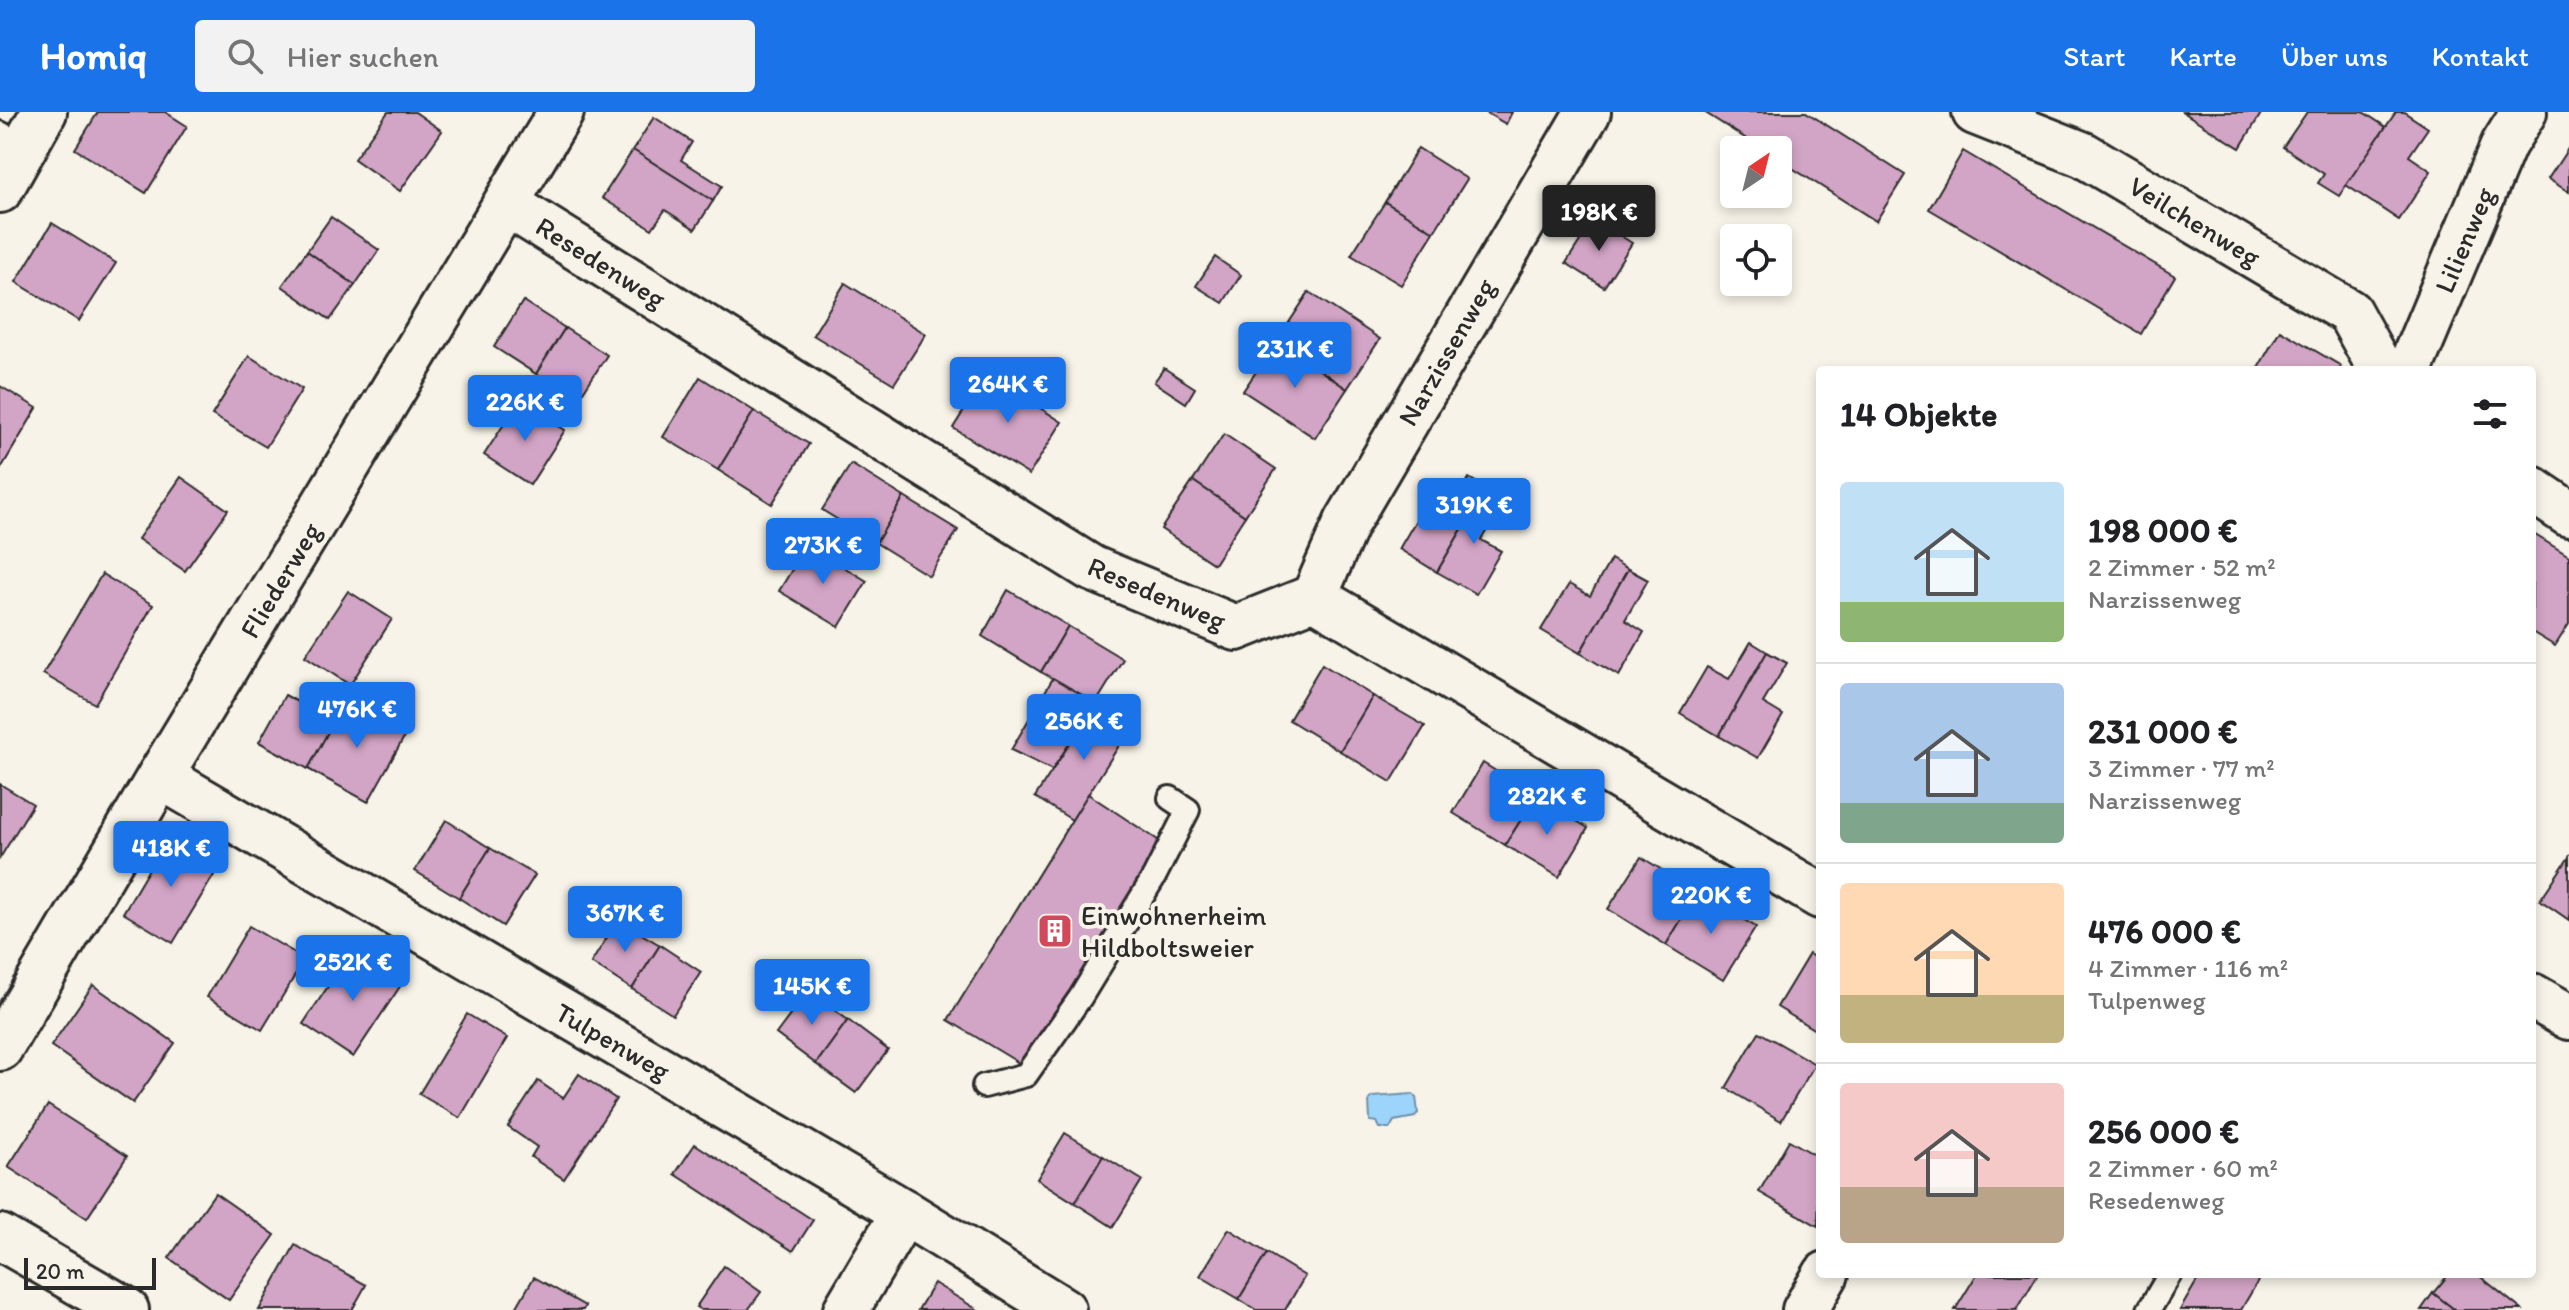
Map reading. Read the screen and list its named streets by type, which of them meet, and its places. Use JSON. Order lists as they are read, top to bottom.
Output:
{
  "streets": {
    "street": [
      "Veilchenweg",
      "Lilienweg",
      "Resedenweg",
      "Narzissenweg",
      "Fliederweg",
      "Tulpenweg"
    ]
  },
  "crossings": [
    ["Resedenweg", "Narzissenweg"],
    ["Resedenweg", "Fliederweg"],
    ["Fliederweg", "Tulpenweg"]
  ],
  "places": {
    "building": ["Einwohnerheim Hildboltsweier"]
  },
  "scale_bar": "20 m",
  "north": "top right",
  "page": {
    "header": "Homiq",
    "search": "Hier suchen",
    "nav": [
      "Start",
      "Karte",
      "Über uns",
      "Kontakt"
    ],
    "price": [
      "198K €",
      "231K €",
      "264K €",
      "226K €",
      "319K €",
      "273K €",
      "476K €",
      "256K €",
      "282K €",
      "418K €",
      "220K €",
      "367K €",
      "252K €",
      "145K €"
    ],
    "heading": "14 Objekte",
    "list": [
      {
        "name": "198 000 €",
        "note": "2 Zimmer · 52 m² · Narzissenweg"
      },
      {
        "name": "231 000 €",
        "note": "3 Zimmer · 77 m² · Narzissenweg"
      },
      {
        "name": "476 000 €",
        "note": "4 Zimmer · 116 m² · Tulpenweg"
      },
      {
        "name": "256 000 €",
        "note": "2 Zimmer · 60 m² · Resedenweg"
      }
    ],
    "scale": "20 m"
  }
}
